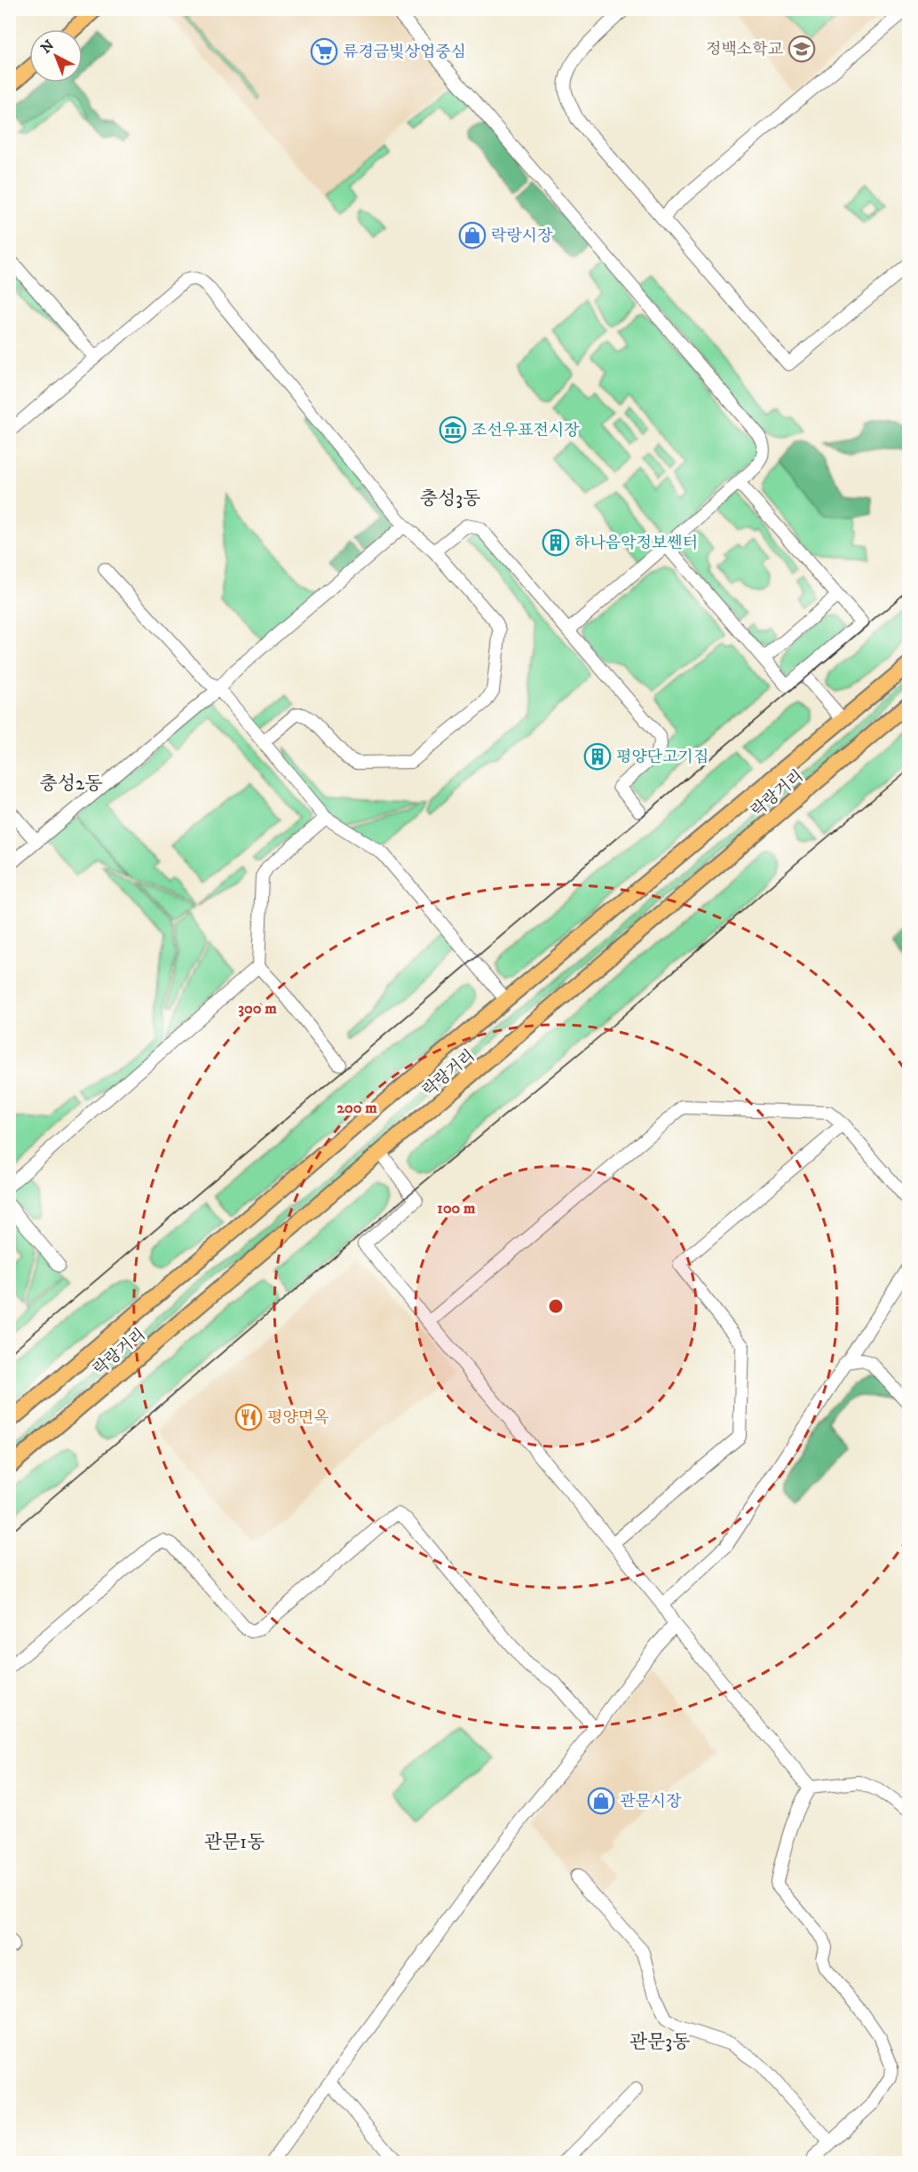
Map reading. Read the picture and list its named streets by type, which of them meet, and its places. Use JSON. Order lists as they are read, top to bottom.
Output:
{
  "streets": {
    "main road": ["락랑거리"]
  },
  "districts": [
    "충성3동",
    "충성2동",
    "관문1동",
    "관문3동"
  ],
  "places": {
    "school or university": ["정백소학교"],
    "supermarket": ["류경금빛상업중심"],
    "shop": ["락랑시장", "관문시장"],
    "museum": ["조선우표전시장"],
    "building": ["하나음악정보쎈터", "평양단고기집"],
    "restaurant": ["평양면옥"]
  },
  "north": "top left",
  "rings": ["300 m", "200 m", "100 m"]
}
